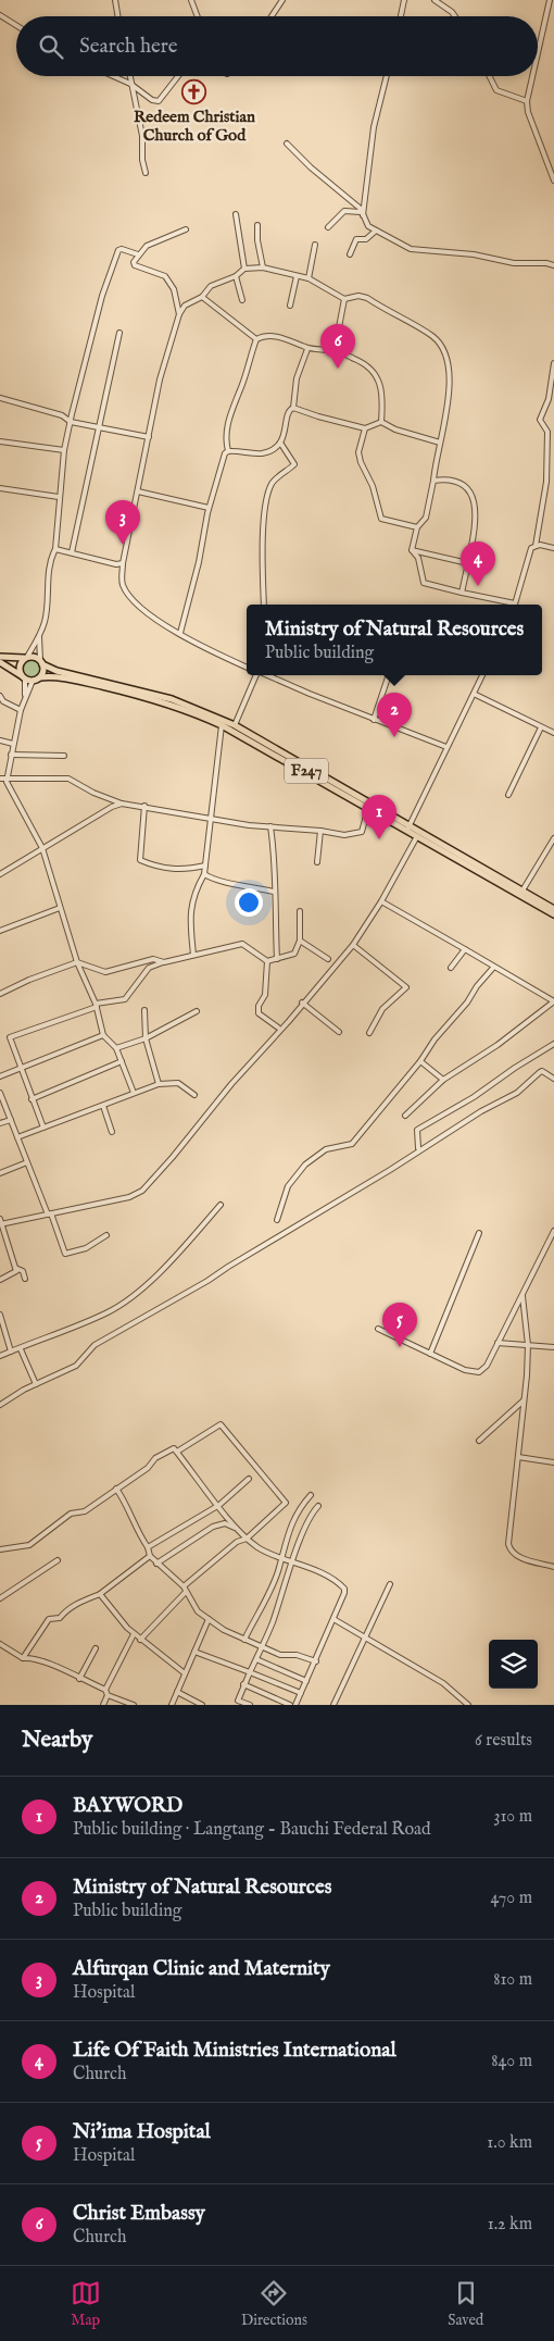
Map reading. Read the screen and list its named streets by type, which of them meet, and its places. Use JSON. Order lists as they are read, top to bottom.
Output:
{
  "streets": {
    "main road": ["F247"]
  },
  "places": {
    "church": ["Redeem Christian Church of God"]
  },
  "page": {
    "search": "Search here",
    "pins": [
      "6",
      "3",
      "4",
      "2",
      "1",
      "5"
    ],
    "popup": ["Ministry of Natural Resources", "Public building"],
    "heading": ["Nearby", "6 results"],
    "list": [
      {
        "mark": "1",
        "name": "BAYWORD",
        "note": "Public building · Langtang - Bauchi Federal Road",
        "value": "310 m"
      },
      {
        "mark": "2",
        "name": "Ministry of Natural Resources",
        "note": "Public building",
        "value": "470 m"
      },
      {
        "mark": "3",
        "name": "Alfurqan Clinic and Maternity",
        "note": "Hospital",
        "value": "810 m"
      },
      {
        "mark": "4",
        "name": "Life Of Faith Ministries International",
        "note": "Church",
        "value": "840 m"
      },
      {
        "mark": "5",
        "name": "Ni'ima Hospital",
        "note": "Hospital",
        "value": "1.0 km"
      },
      {
        "mark": "6",
        "name": "Christ Embassy",
        "note": "Church",
        "value": "1.2 km"
      }
    ],
    "nav": ["Map", "Directions", "Saved"]
  }
}
